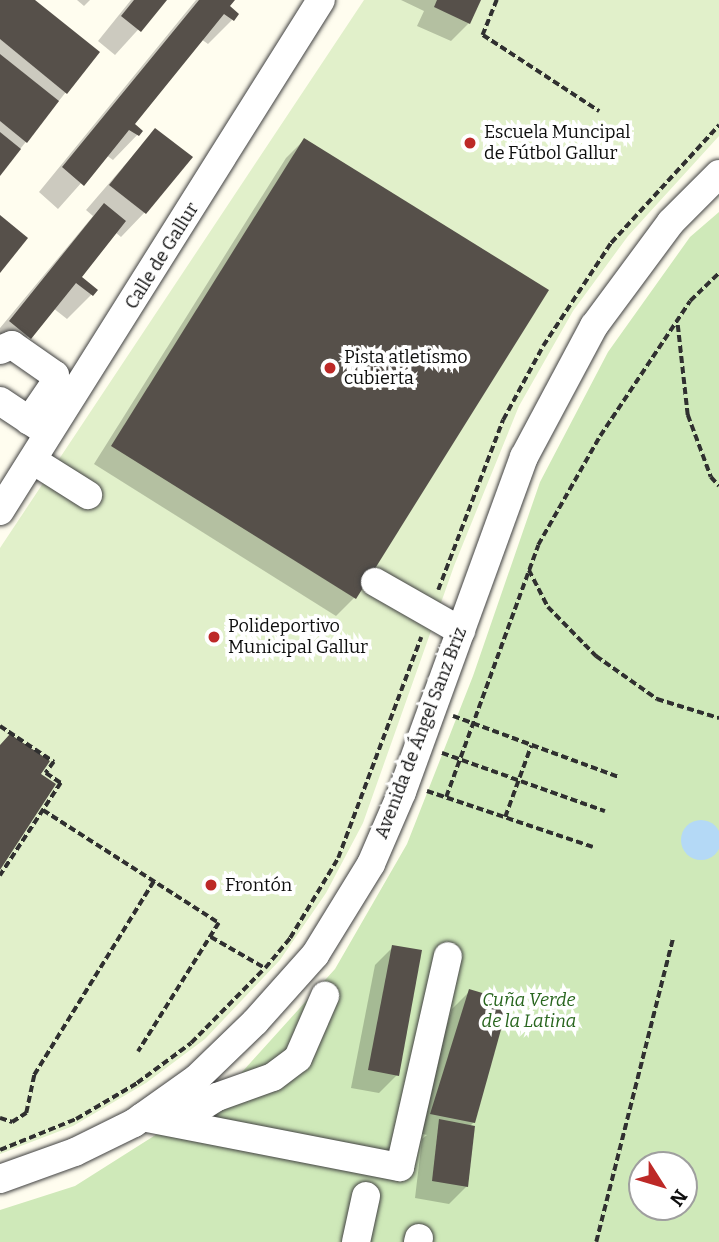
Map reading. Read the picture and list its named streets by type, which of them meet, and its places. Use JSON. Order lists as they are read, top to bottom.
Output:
{
  "streets": {
    "street": ["Calle de Gallur", "Avenida de Ángel Sanz Briz"]
  },
  "parks": ["Cuña Verde de la Latina"],
  "places": [
    "Escuela Muncipal de Fútbol Gallur",
    "Pista atletismo cubierta",
    "Polideportivo Municipal Gallur",
    "Frontón"
  ],
  "north": "bottom right"
}
